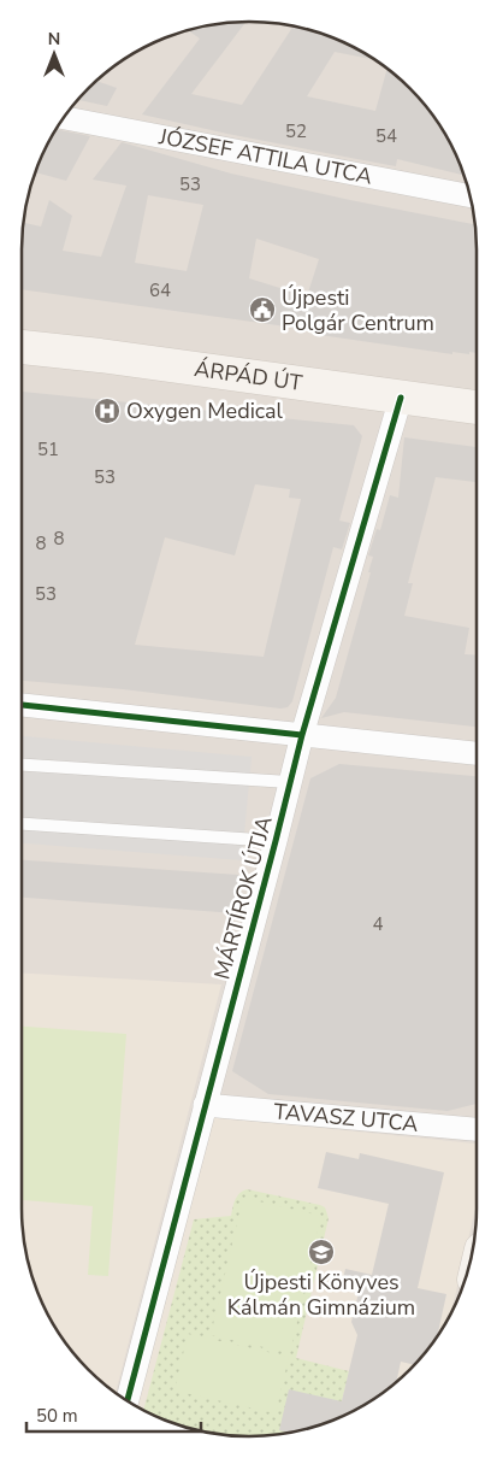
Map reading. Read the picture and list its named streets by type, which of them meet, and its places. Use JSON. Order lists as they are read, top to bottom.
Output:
{
  "streets": {
    "main road": ["ÁRPÁD ÚT"],
    "street": ["JÓZSEF ATTILA UTCA", "MÁRTÍROK ÚTJA", "TAVASZ UTCA"]
  },
  "crossings": [
    ["ÁRPÁD ÚT", "MÁRTÍROK ÚTJA"],
    ["MÁRTÍROK ÚTJA", "TAVASZ UTCA"]
  ],
  "places": {
    "public building": ["Újpesti Polgár Centrum"],
    "hospital": ["Oxygen Medical"],
    "school or university": ["Újpesti Könyves Kálmán Gimnázium"]
  },
  "house_numbers": [
    "52",
    "54",
    "53",
    "64",
    "51",
    "53",
    "8",
    "8",
    "53",
    "4"
  ],
  "scale_bar": "50 m",
  "north": "top"
}
